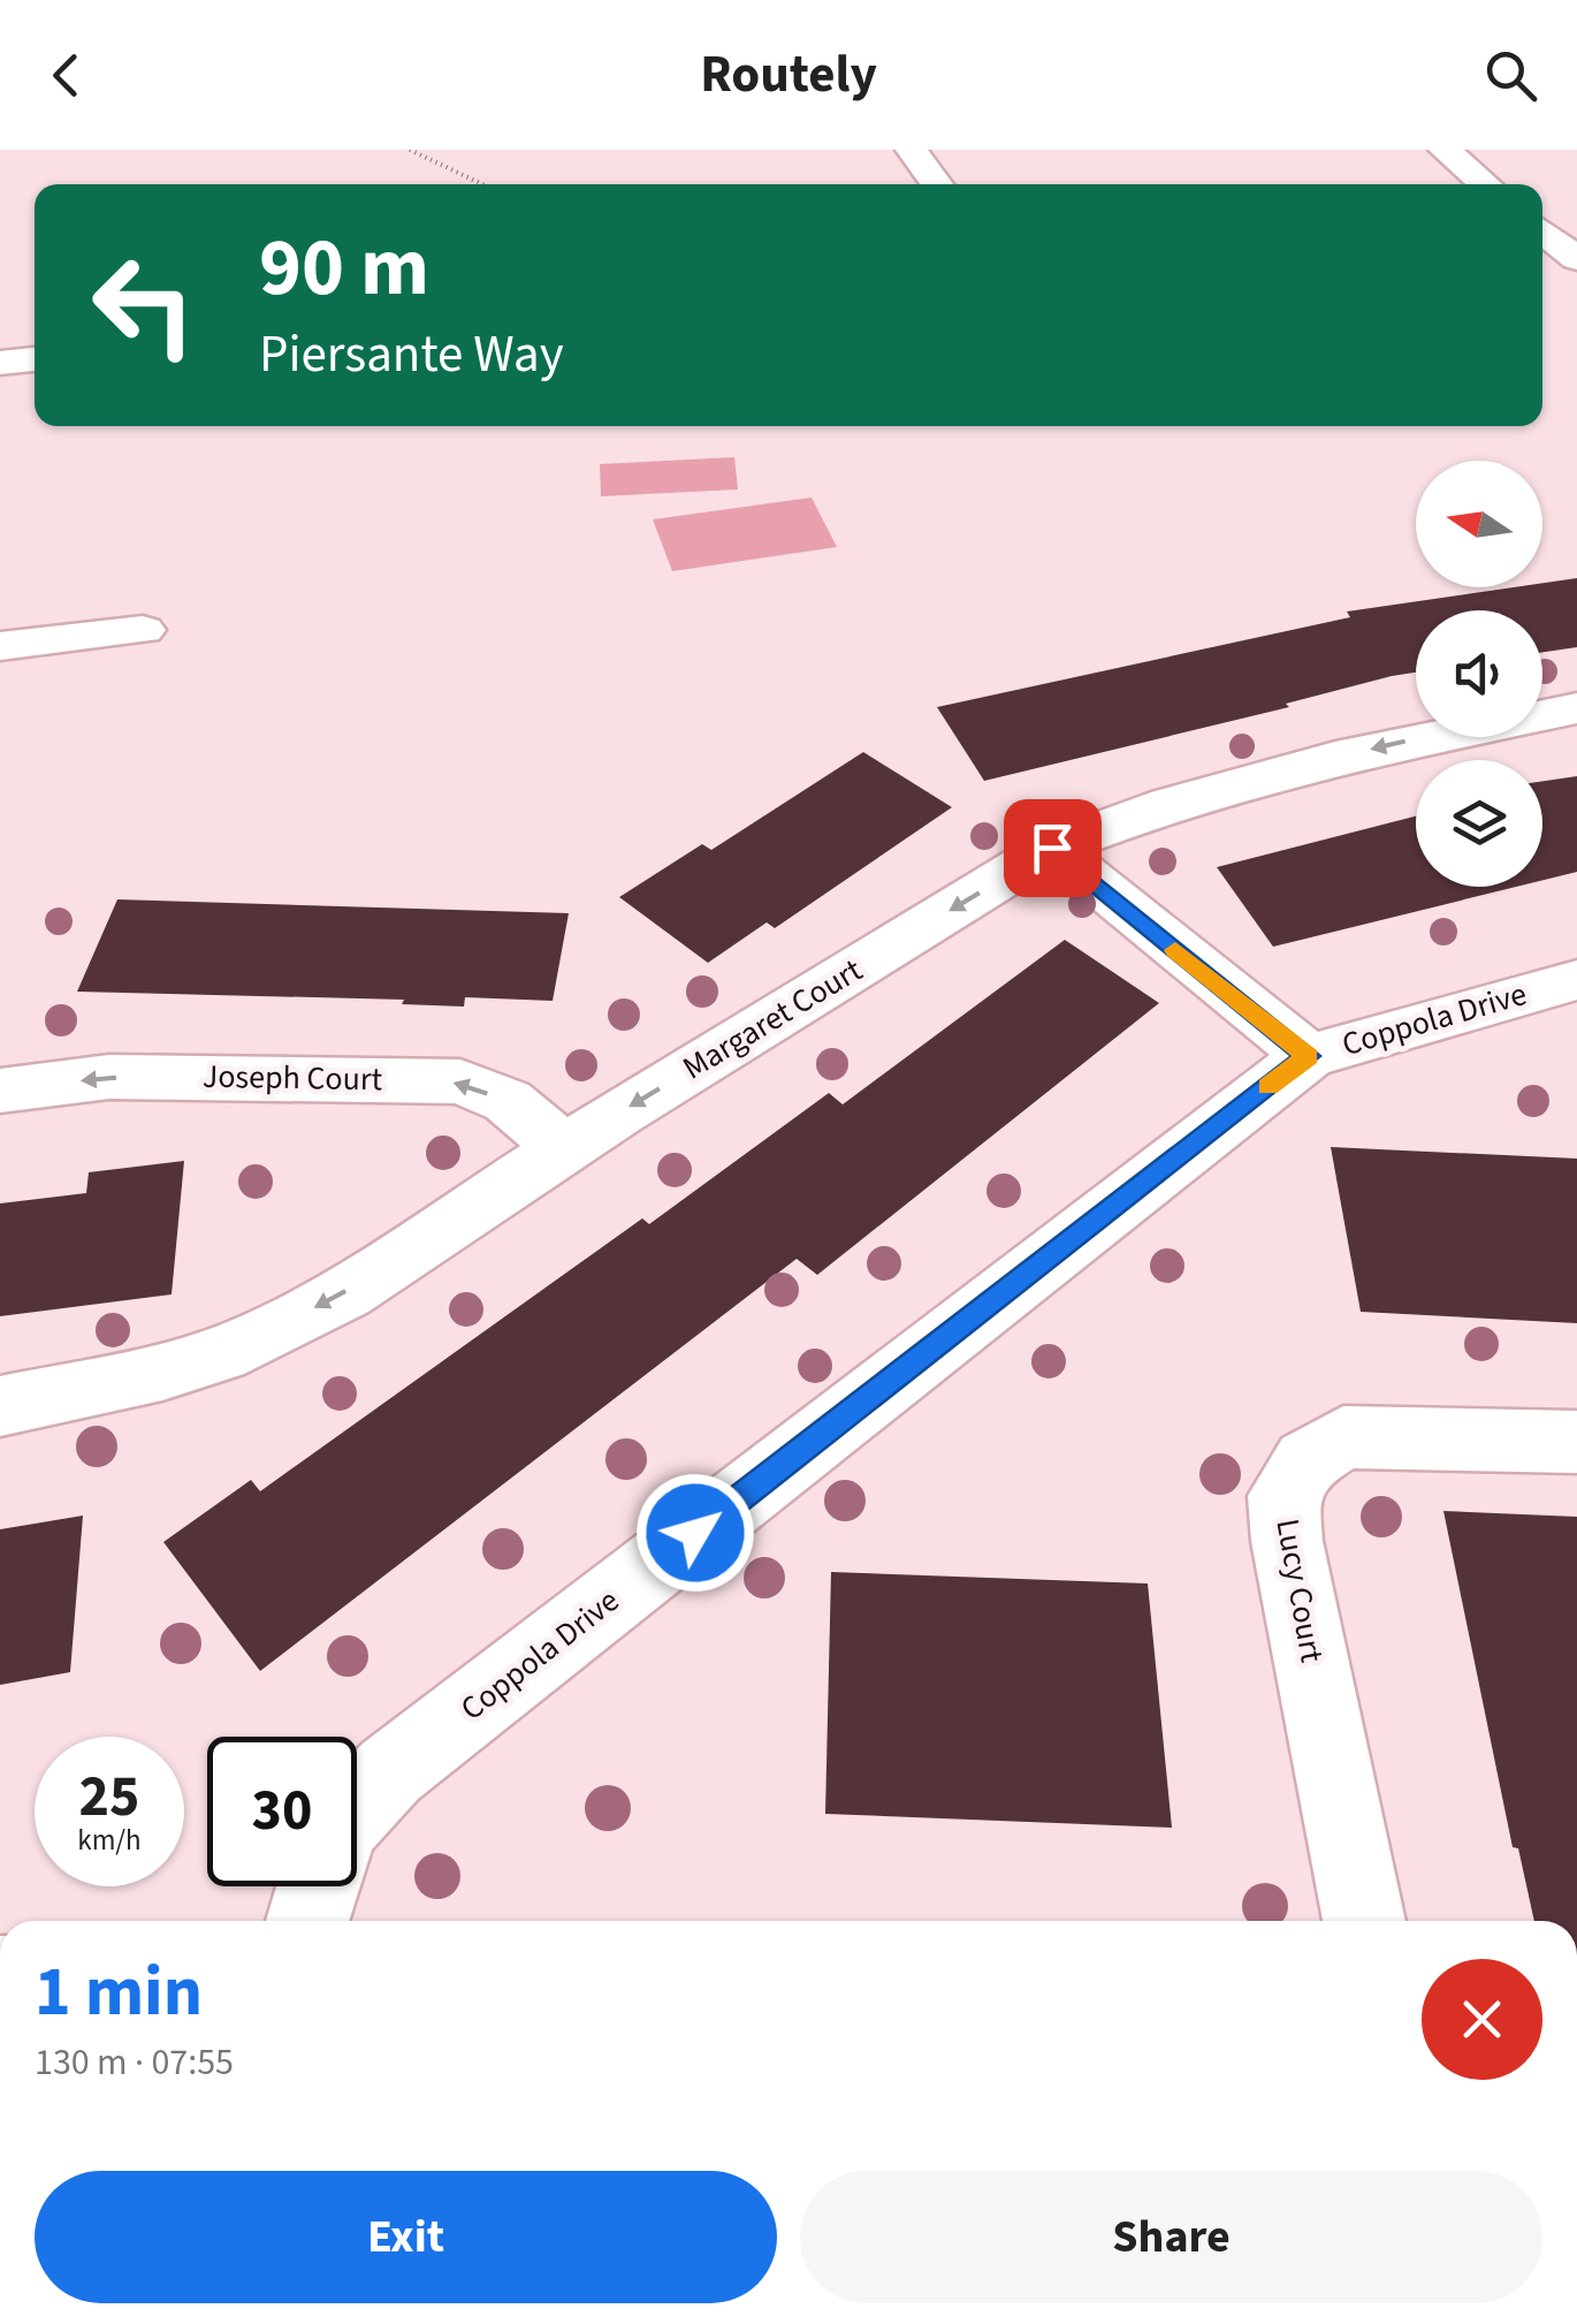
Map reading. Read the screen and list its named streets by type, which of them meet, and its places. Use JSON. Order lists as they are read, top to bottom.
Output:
{
  "streets": {
    "street": [
      "Margaret Court",
      "Coppola Drive",
      "Joseph Court",
      "Lucy Court"
    ]
  },
  "crossings": [
    ["Margaret Court", "Joseph Court"]
  ],
  "one_way": ["Margaret Court", "Joseph Court"],
  "north": "left",
  "page": {
    "header": "Routely",
    "turn": ["90 m", "Piersante Way"],
    "speed": "25 km/h",
    "limit": "30",
    "heading": ["1 min", "130 m · 07:55"],
    "buttons": ["Exit", "Share"]
  }
}
